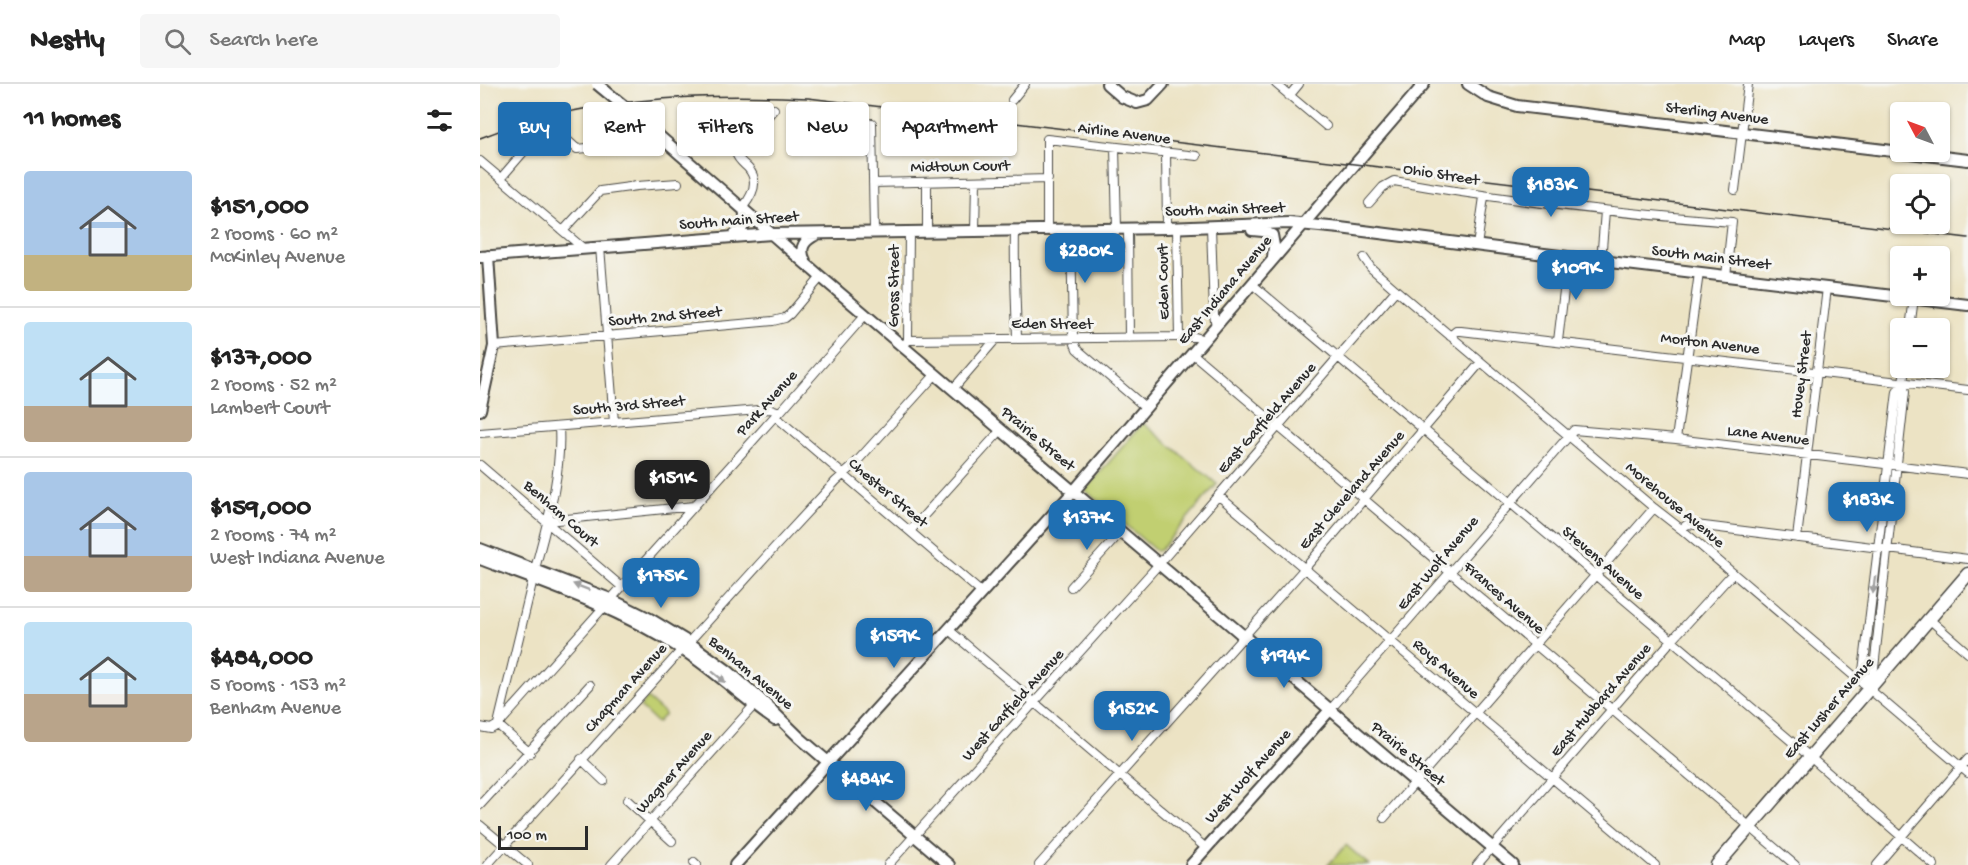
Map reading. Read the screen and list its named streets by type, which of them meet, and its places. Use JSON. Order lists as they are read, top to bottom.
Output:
{
  "streets": {
    "main road": [
      "Sterling Avenue",
      "South Main Street",
      "East Indiana Avenue",
      "Prairie Street",
      "Benham Avenue",
      "East Lusher Avenue",
      "West Wolf Avenue"
    ],
    "street": [
      "Airline Avenue",
      "Midtown Court",
      "Ohio Street",
      "Eden Court",
      "Gross Street",
      "South 2nd Street",
      "Eden Street",
      "Morton Avenue",
      "Hovey Street",
      "Park Avenue",
      "South 3rd Street",
      "East Garfield Avenue",
      "Lane Avenue",
      "East Cleveland Avenue",
      "Chester Street",
      "Morehouse Avenue",
      "Benham Court",
      "East Wolf Avenue",
      "Stevens Avenue",
      "Frances Avenue",
      "Roys Avenue",
      "Chapman Avenue",
      "East Hubbard Avenue",
      "West Garfield Avenue",
      "Wagner Avenue"
    ]
  },
  "crossings": [
    ["Airline Avenue", "Midtown Court"],
    ["Airline Avenue", "Eden Court"],
    ["Ohio Street", "South Main Street"],
    ["South Main Street", "Eden Court"],
    ["South Main Street", "Gross Street"],
    ["South Main Street", "East Indiana Avenue"],
    ["South Main Street", "Hovey Street"],
    ["South Main Street", "Prairie Street"],
    ["Eden Court", "Eden Street"],
    ["Gross Street", "Eden Street"],
    ["Gross Street", "Prairie Street"],
    ["East Indiana Avenue", "Eden Street"],
    ["East Indiana Avenue", "Prairie Street"],
    ["East Indiana Avenue", "Chester Street"],
    ["East Indiana Avenue", "Stevens Avenue"],
    ["East Indiana Avenue", "Frances Avenue"],
    ["East Indiana Avenue", "Benham Avenue"],
    ["South 2nd Street", "Prairie Street"],
    ["Eden Street", "Prairie Street"],
    ["Morton Avenue", "Hovey Street"],
    ["Morton Avenue", "Morehouse Avenue"],
    ["Hovey Street", "Lane Avenue"],
    ["Park Avenue", "South 3rd Street"],
    ["Park Avenue", "Prairie Street"],
    ["Park Avenue", "Chester Street"],
    ["Park Avenue", "Benham Court"],
    ["Park Avenue", "Benham Avenue"],
    ["South 3rd Street", "Chester Street"],
    ["East Garfield Avenue", "Prairie Street"],
    ["East Garfield Avenue", "Morehouse Avenue"],
    ["East Garfield Avenue", "Stevens Avenue"],
    ["East Garfield Avenue", "Frances Avenue"],
    ["East Garfield Avenue", "Roys Avenue"],
    ["East Garfield Avenue", "West Garfield Avenue"],
    ["Lane Avenue", "Morehouse Avenue"],
    ["Lane Avenue", "East Wolf Avenue"],
    ["Prairie Street", "East Cleveland Avenue"],
    ["Prairie Street", "East Wolf Avenue"],
    ["Prairie Street", "Chapman Avenue"],
    ["Prairie Street", "East Hubbard Avenue"],
    ["Prairie Street", "West Garfield Avenue"],
    ["Prairie Street", "West Wolf Avenue"],
    ["East Cleveland Avenue", "Morehouse Avenue"],
    ["East Cleveland Avenue", "Stevens Avenue"],
    ["East Cleveland Avenue", "Frances Avenue"],
    ["East Cleveland Avenue", "Roys Avenue"],
    ["Chester Street", "Chapman Avenue"],
    ["Morehouse Avenue", "East Wolf Avenue"],
    ["Morehouse Avenue", "East Hubbard Avenue"],
    ["Morehouse Avenue", "East Lusher Avenue"],
    ["East Wolf Avenue", "Stevens Avenue"],
    ["East Wolf Avenue", "Frances Avenue"],
    ["East Wolf Avenue", "Roys Avenue"],
    ["East Wolf Avenue", "West Wolf Avenue"],
    ["Stevens Avenue", "East Hubbard Avenue"],
    ["Stevens Avenue", "East Lusher Avenue"],
    ["Frances Avenue", "East Hubbard Avenue"],
    ["Frances Avenue", "East Lusher Avenue"],
    ["Roys Avenue", "East Hubbard Avenue"],
    ["Benham Avenue", "Chapman Avenue"],
    ["Benham Avenue", "West Garfield Avenue"],
    ["Benham Avenue", "Wagner Avenue"]
  ],
  "scale_bar": "100 m",
  "north": "top left",
  "page": {
    "header": "Nestly",
    "search": "Search here",
    "nav": ["Map", "Layers", "Share"],
    "heading": "11 homes",
    "map_buttons": ["+", "−"],
    "chip": [
      "Buy",
      "Rent",
      "Filters",
      "New",
      "Apartment"
    ],
    "list": [
      {
        "name": "$151,000",
        "note": "2 rooms · 60 m² · McKinley Avenue"
      },
      {
        "name": "$137,000",
        "note": "2 rooms · 52 m² · Lambert Court"
      },
      {
        "name": "$159,000",
        "note": "2 rooms · 74 m² · West Indiana Avenue"
      },
      {
        "name": "$484,000",
        "note": "5 rooms · 153 m² · Benham Avenue"
      }
    ],
    "price": [
      "$183K",
      "$280K",
      "$109K",
      "$151K",
      "$183K",
      "$137K",
      "$175K",
      "$159K",
      "$194K",
      "$152K",
      "$484K"
    ],
    "scale": "100 m"
  }
}
